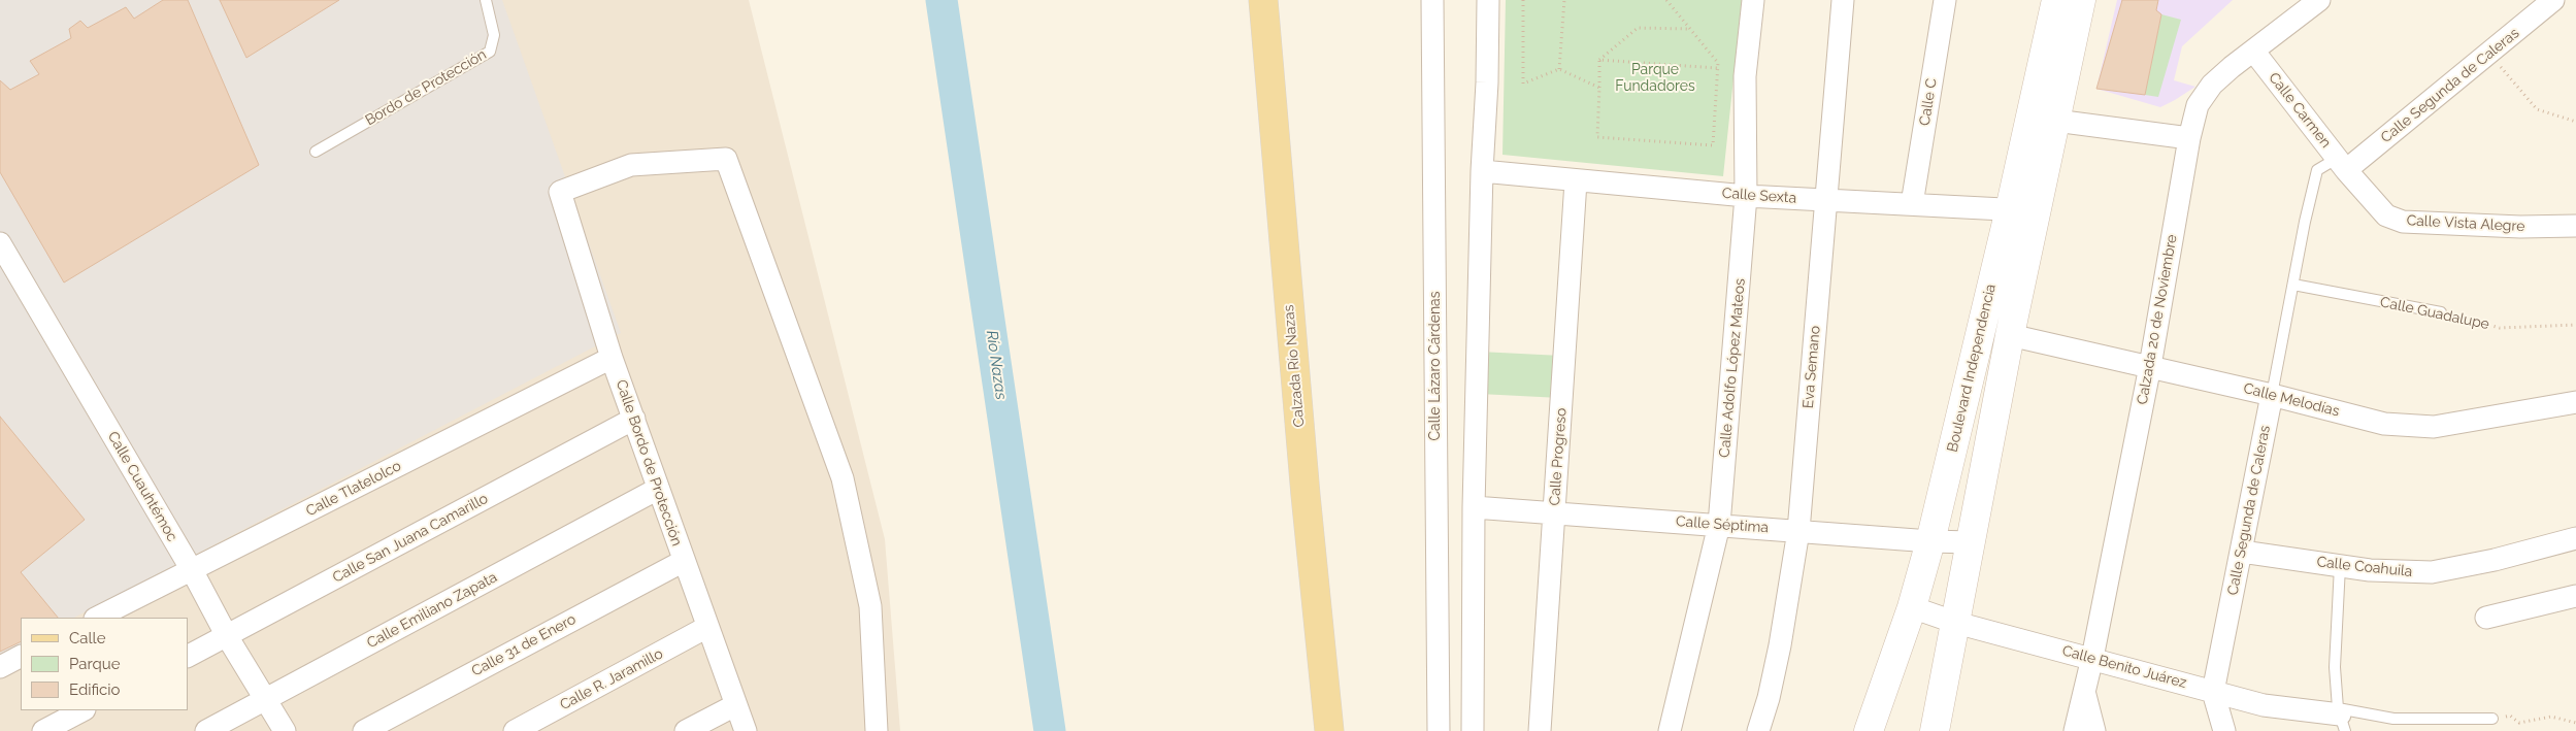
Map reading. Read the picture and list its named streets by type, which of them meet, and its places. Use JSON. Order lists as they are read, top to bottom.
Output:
{
  "streets": {
    "main road": ["Calzada Río Nazas"],
    "street": [
      "Calle Segunda de Caleras",
      "Calle C",
      "Calle Carmen",
      "Calle Sexta",
      "Calle Vista Alegre",
      "Calzada 20 de Noviembre",
      "Calle Lázaro Cárdenas",
      "Eva Semano",
      "Calle Adolfo López Mateos",
      "Boulevard Independencia",
      "Calle Melodías",
      "Calle Progreso",
      "Calle Bordo de Protección",
      "Calle Cuauhtémoc",
      "Calle Tlatelolco",
      "Calle Séptima",
      "Calle San Juana Camarillo",
      "Calle Coahuila",
      "Calle Emiliano Zapata",
      "Calle 31 de Enero",
      "Calle Benito Juárez",
      "Calle R. Jaramillo"
    ],
    "lane": ["Bordo de Protección", "Calle Guadalupe"]
  },
  "crossings": [
    ["Calle Segunda de Caleras", "Calle Carmen"],
    ["Calle Segunda de Caleras", "Calle Vista Alegre"],
    ["Calle Segunda de Caleras", "Calle Guadalupe"],
    ["Calle Segunda de Caleras", "Calle Melodías"],
    ["Calle Segunda de Caleras", "Calle Coahuila"],
    ["Calle Segunda de Caleras", "Calle Benito Juárez"],
    ["Calle C", "Calle Sexta"],
    ["Calle Carmen", "Calle Vista Alegre"],
    ["Calle Carmen", "Calzada 20 de Noviembre"],
    ["Calle Sexta", "Eva Semano"],
    ["Calle Sexta", "Calle Adolfo López Mateos"],
    ["Calle Sexta", "Boulevard Independencia"],
    ["Calle Sexta", "Calle Progreso"],
    ["Calzada 20 de Noviembre", "Calle Melodías"],
    ["Calzada 20 de Noviembre", "Calle Benito Juárez"],
    ["Eva Semano", "Calle Séptima"],
    ["Calle Adolfo López Mateos", "Calle Séptima"],
    ["Boulevard Independencia", "Calle Melodías"],
    ["Boulevard Independencia", "Calle Séptima"],
    ["Boulevard Independencia", "Calle Benito Juárez"],
    ["Calle Progreso", "Calle Séptima"],
    ["Calle Bordo de Protección", "Calle Tlatelolco"],
    ["Calle Bordo de Protección", "Calle San Juana Camarillo"],
    ["Calle Bordo de Protección", "Calle Emiliano Zapata"],
    ["Calle Bordo de Protección", "Calle 31 de Enero"],
    ["Calle Bordo de Protección", "Calle R. Jaramillo"],
    ["Calle Cuauhtémoc", "Calle Tlatelolco"],
    ["Calle Cuauhtémoc", "Calle San Juana Camarillo"],
    ["Calle Cuauhtémoc", "Calle Emiliano Zapata"]
  ],
  "water": ["Río Nazas"],
  "parks": ["Parque Fundadores"],
  "legend": ["Calle", "Parque", "Edificio"]
}
